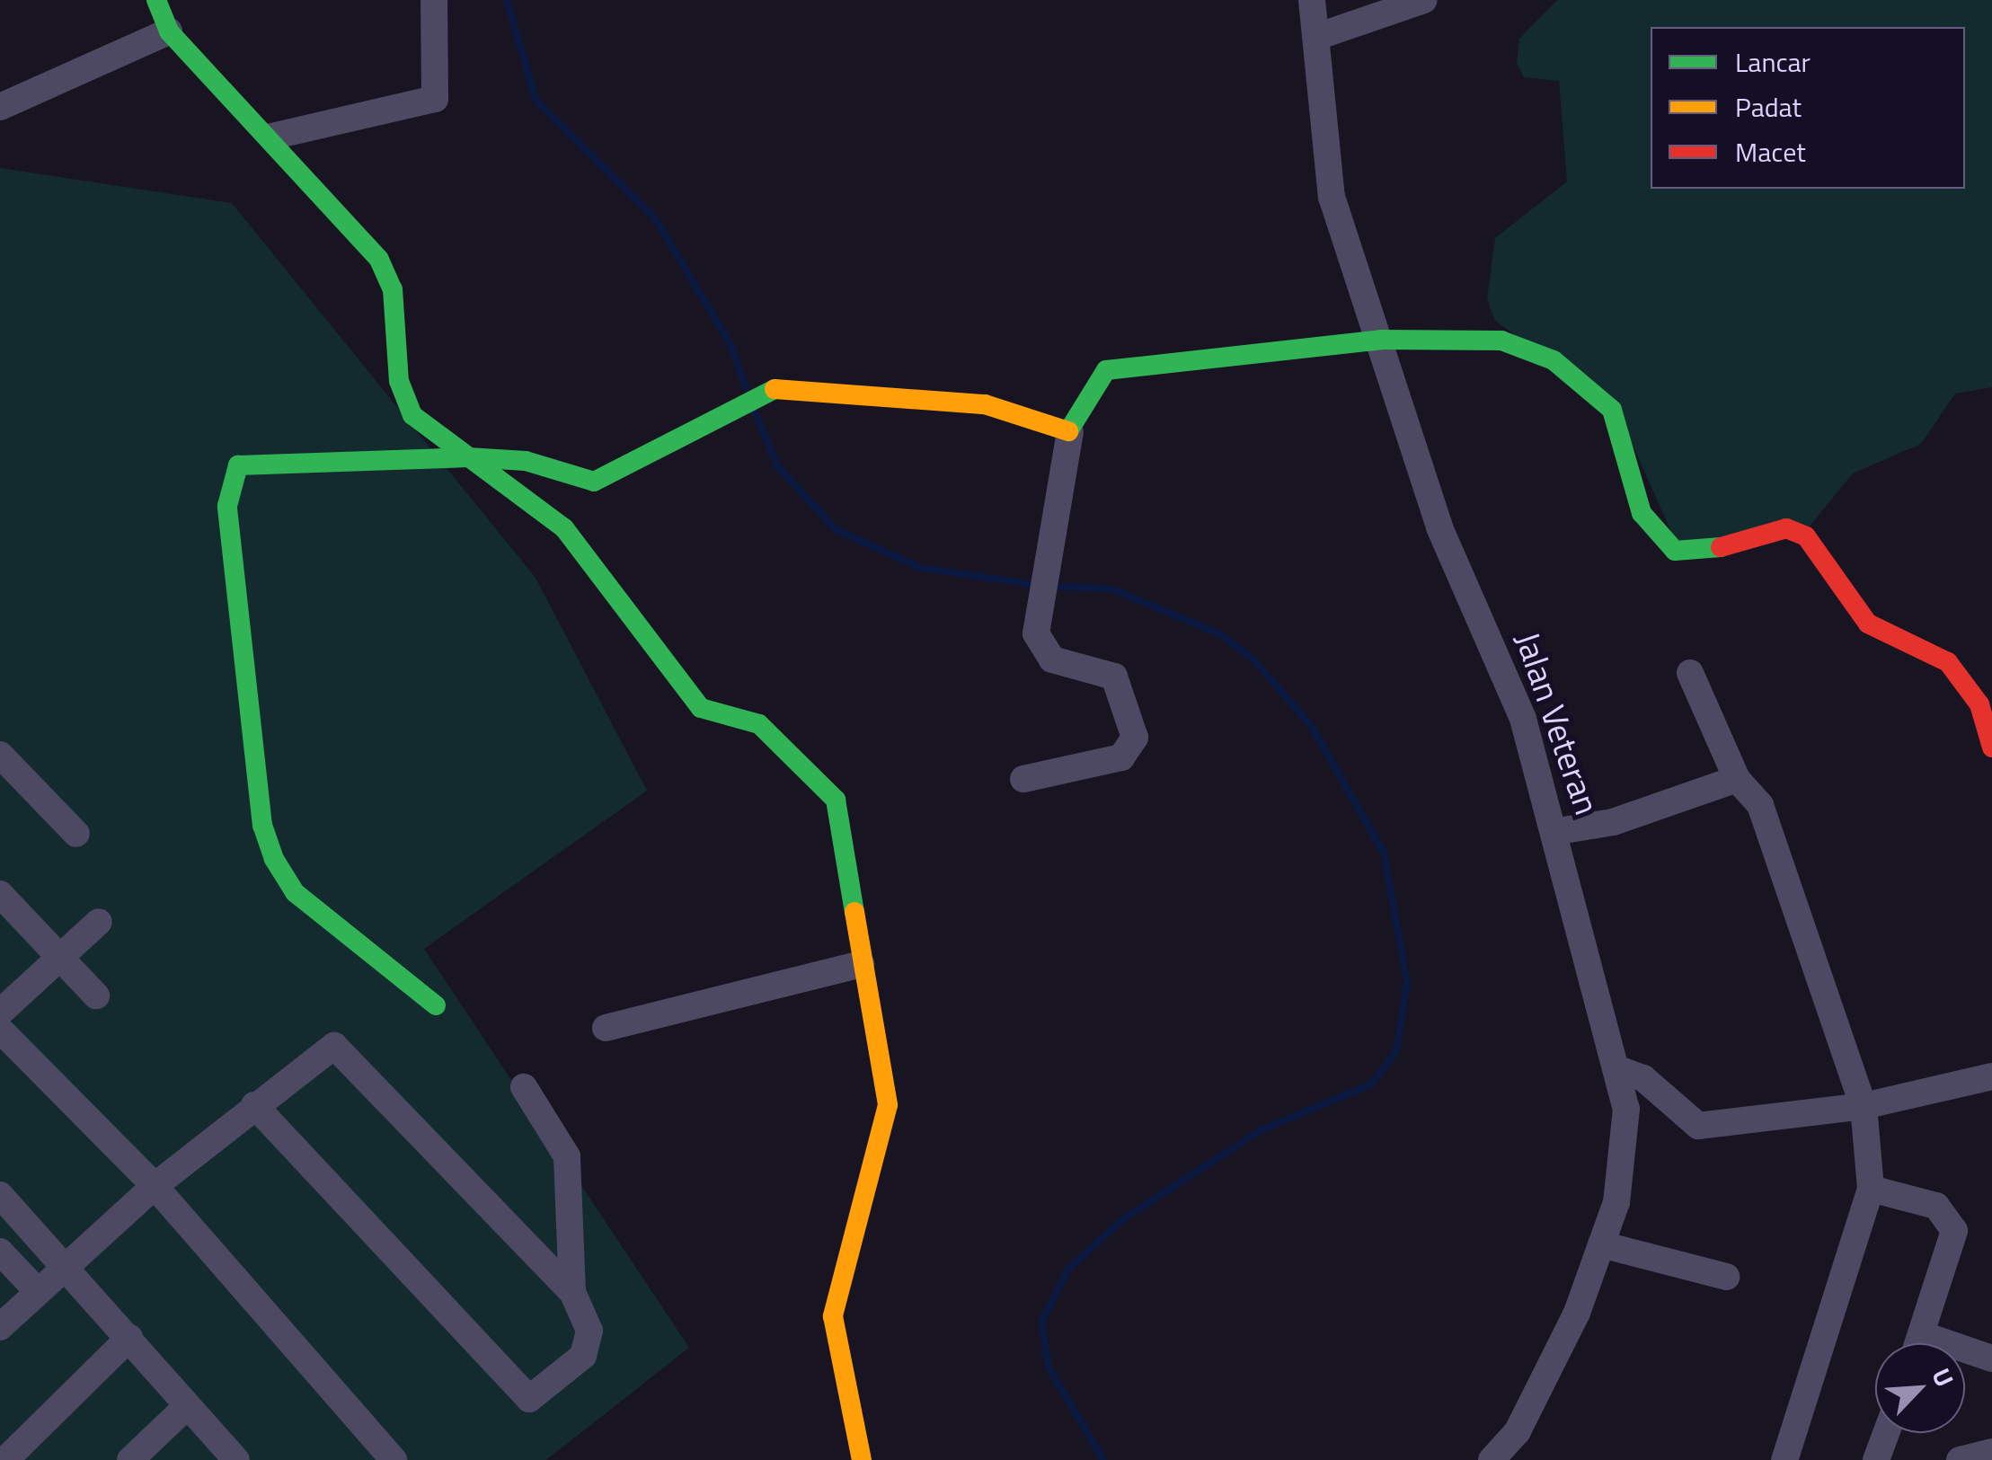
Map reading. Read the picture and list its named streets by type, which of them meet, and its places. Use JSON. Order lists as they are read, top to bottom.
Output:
{
  "streets": {
    "street": ["Jalan Veteran"]
  },
  "legend": ["Lancar", "Padat", "Macet"],
  "north": "top right"
}
